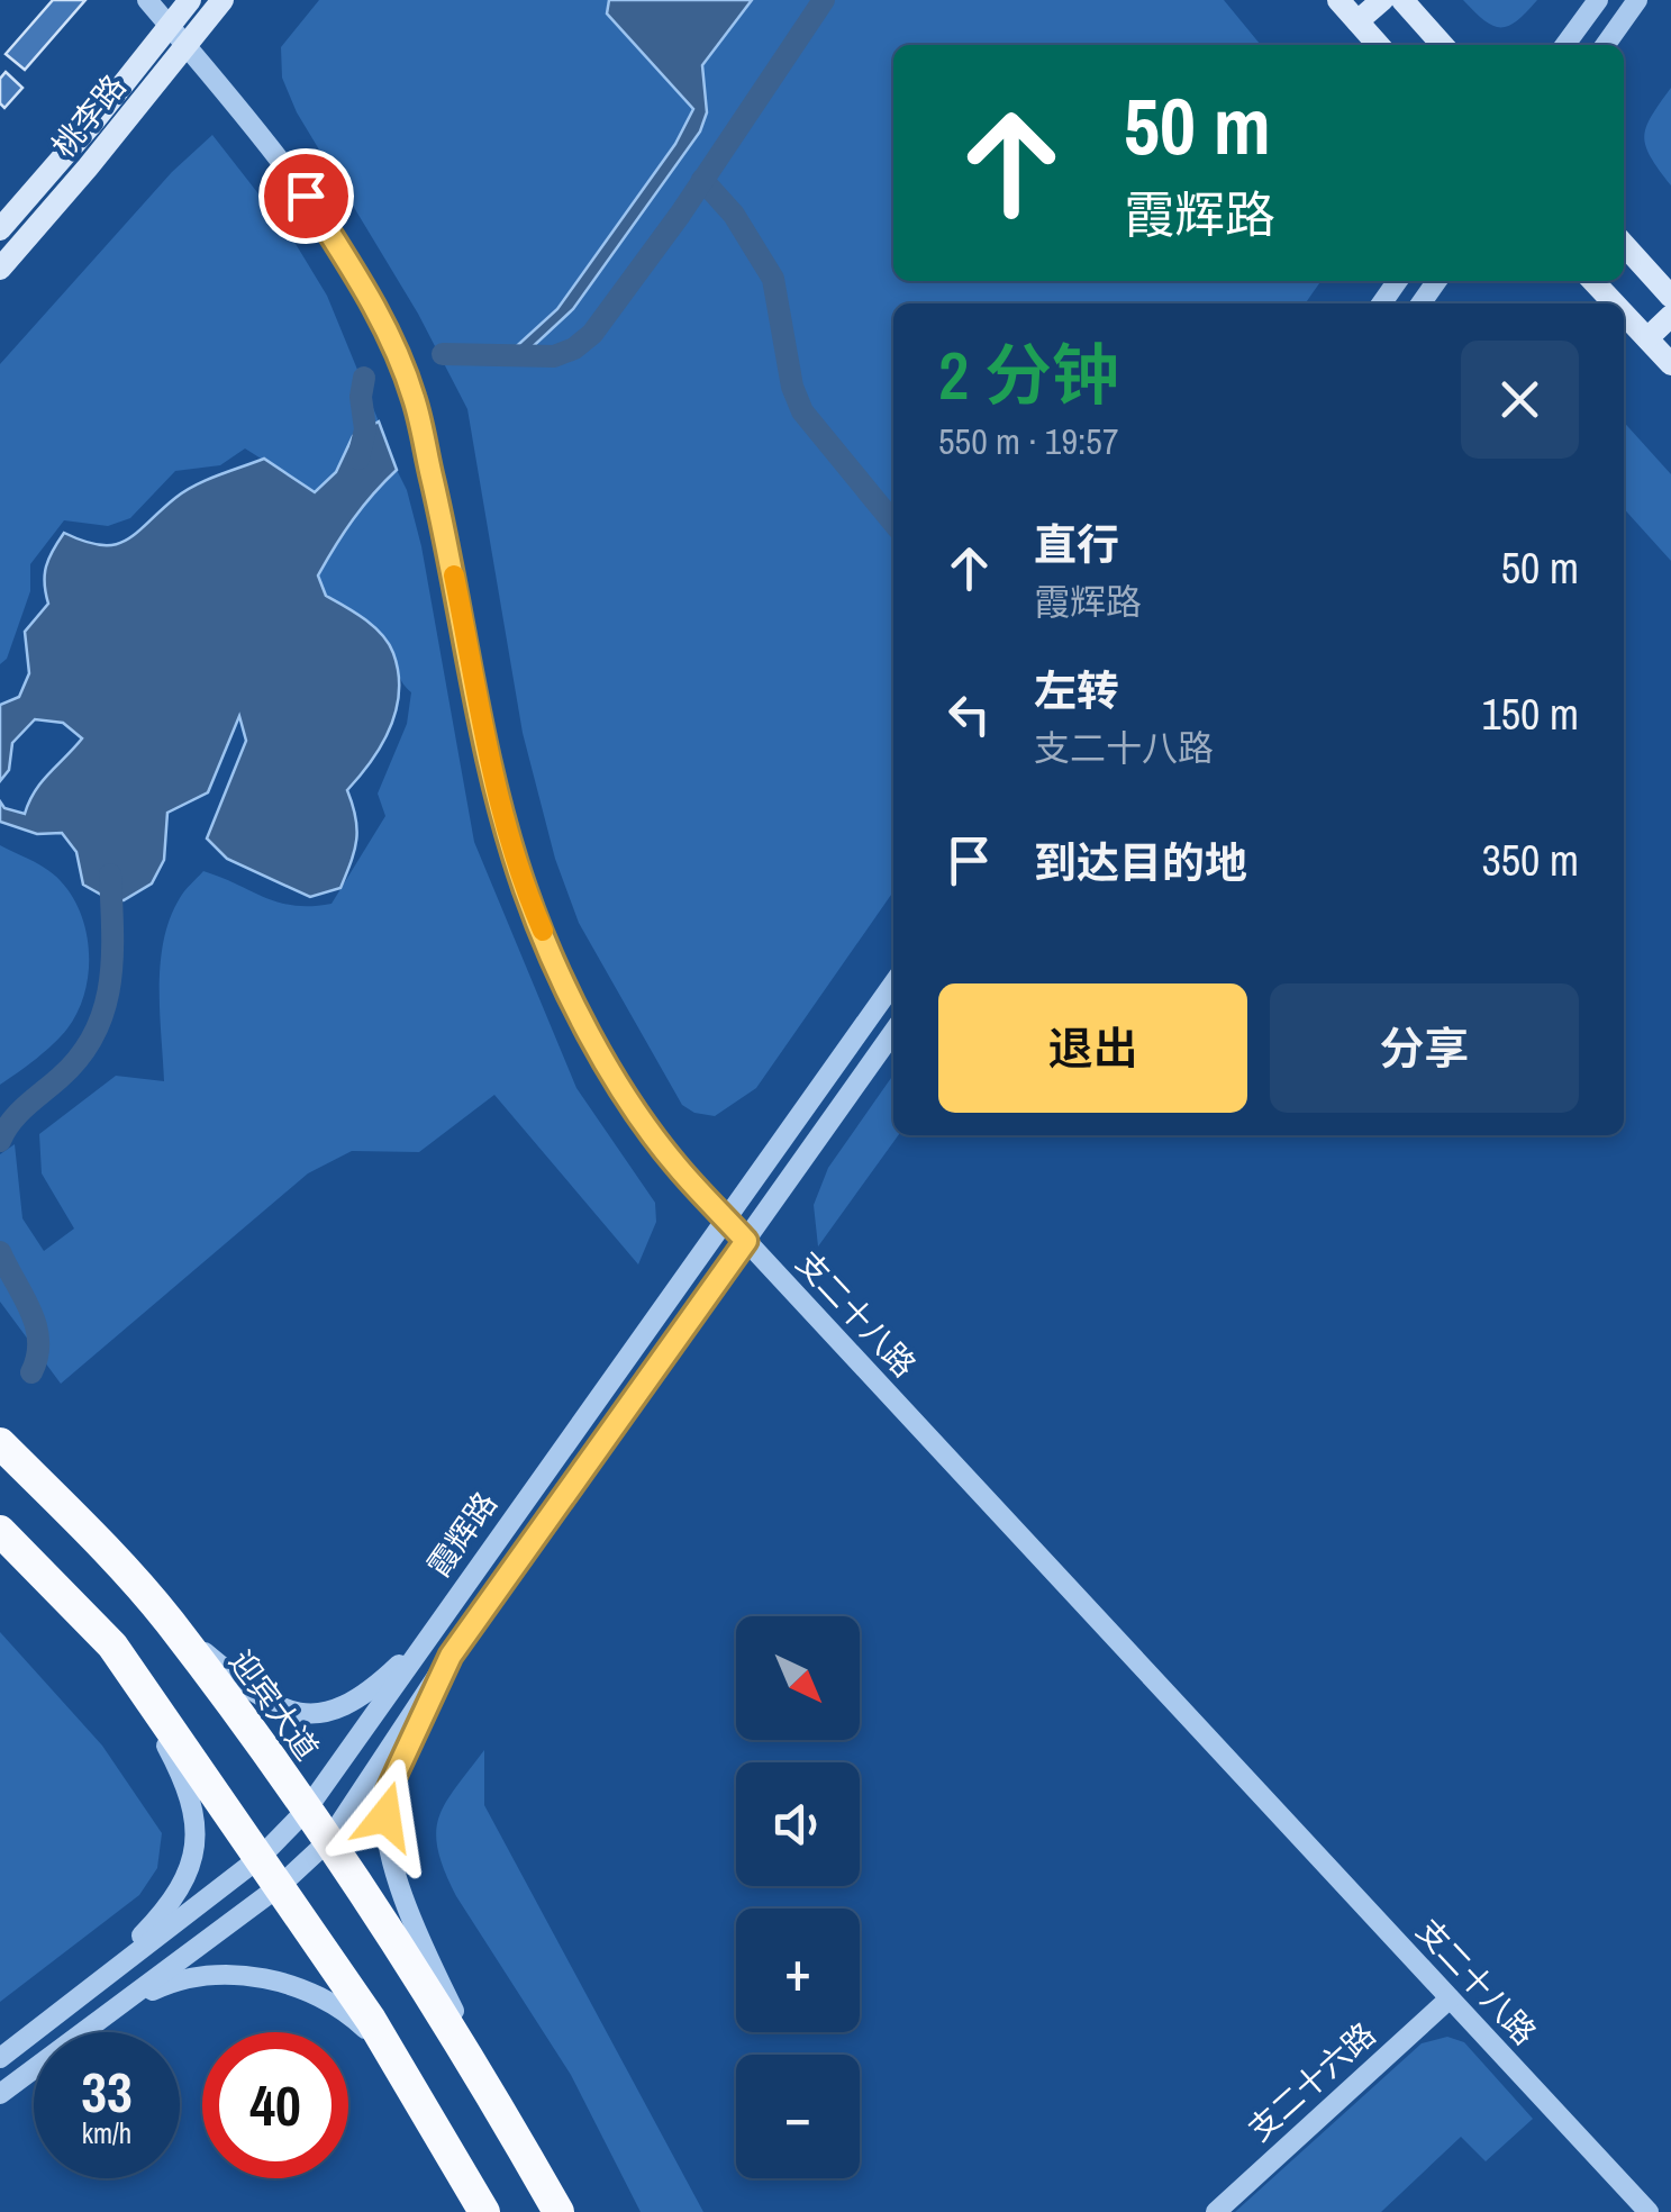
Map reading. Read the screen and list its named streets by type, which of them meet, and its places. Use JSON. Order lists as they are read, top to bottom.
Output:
{
  "streets": {
    "highway": ["迎宾大道"],
    "main road": ["桃李路"],
    "street": ["支二十八路", "霞辉路", "支二十六路"]
  },
  "crossings": [
    ["桃李路", "支二十八路"],
    ["支二十八路", "霞辉路"],
    ["支二十八路", "支二十六路"],
    ["霞辉路", "迎宾大道"]
  ],
  "north": "bottom right",
  "page": {
    "turn": ["50 m", "霞辉路"],
    "heading": ["2 分钟", "550 m · 19:57"],
    "list": [
      {
        "name": "直行",
        "note": "霞辉路",
        "value": "50 m"
      },
      {
        "name": "左转",
        "note": "支二十八路",
        "value": "150 m"
      },
      {
        "name": "到达目的地",
        "value": "350 m"
      }
    ],
    "buttons": ["退出", "分享"],
    "map_buttons": ["+", "−"],
    "speed": "33 km/h",
    "limit": "40"
  }
}
